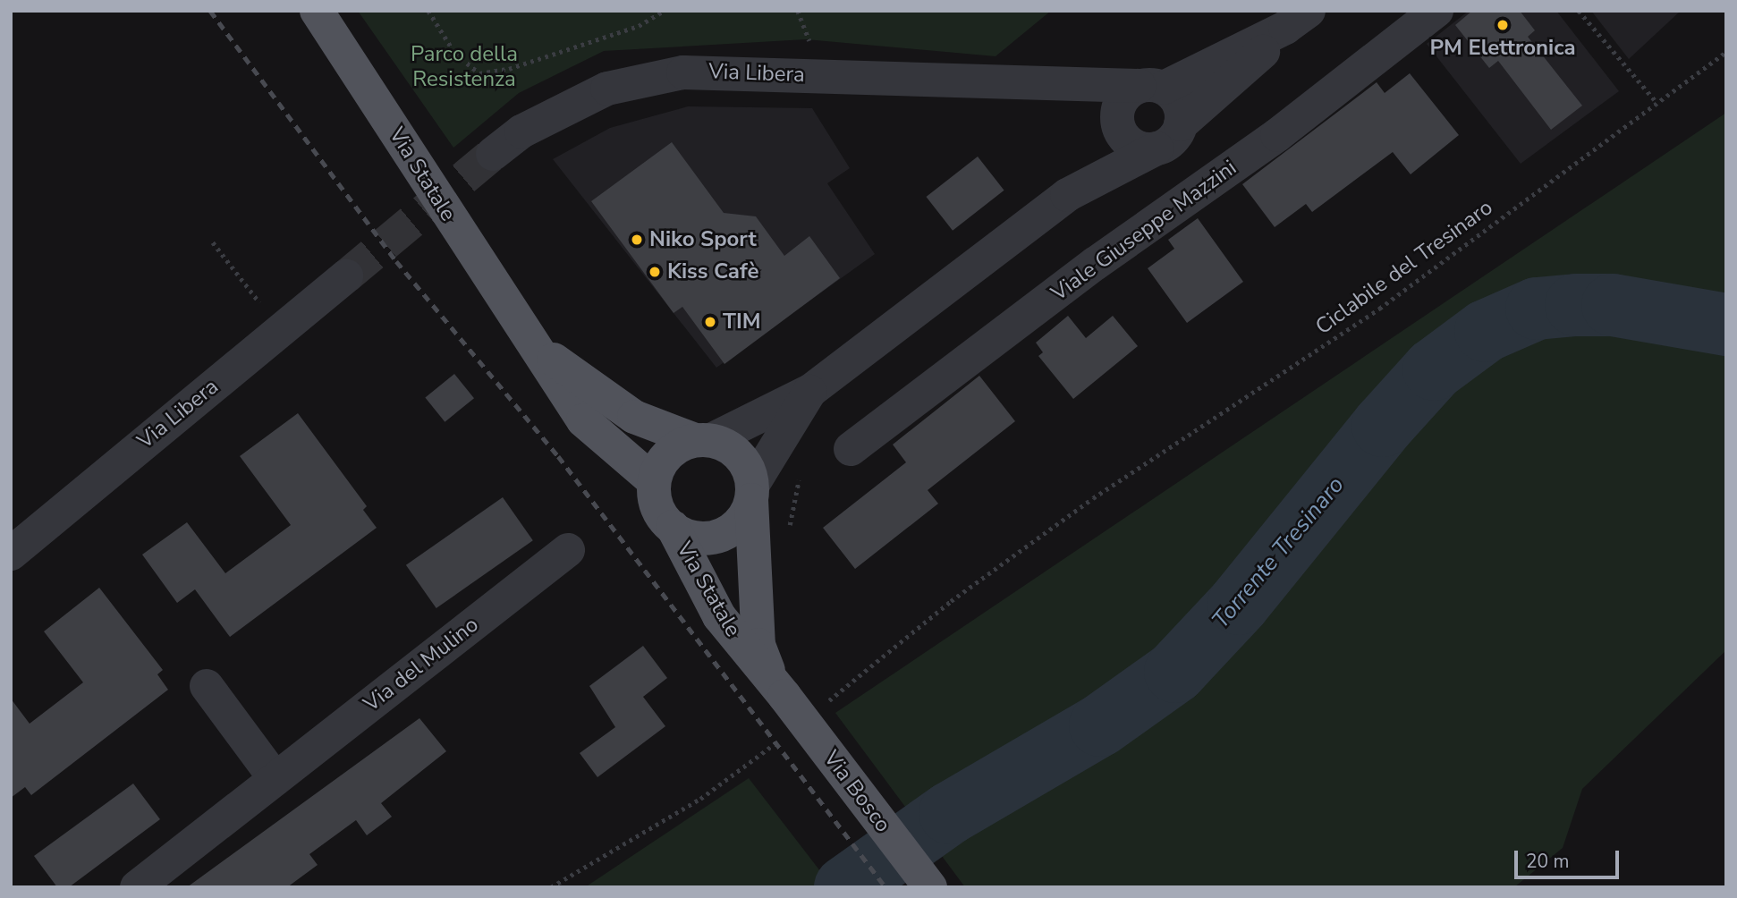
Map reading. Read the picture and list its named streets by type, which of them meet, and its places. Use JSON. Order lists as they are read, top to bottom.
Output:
{
  "streets": {
    "main road": ["Via Statale", "Via Bosco"],
    "street": ["Via Libera", "Viale Giuseppe Mazzini", "Via del Mulino"],
    "path": ["Ciclabile del Tresinaro"]
  },
  "crossings": [
    ["Via Statale", "Via Bosco"]
  ],
  "water": ["Torrente Tresinaro"],
  "parks": ["Parco della Resistenza"],
  "places": [
    "PM Elettronica",
    "Niko Sport",
    "Kiss Cafè",
    "TIM"
  ],
  "scale_bar": "20 m"
}
